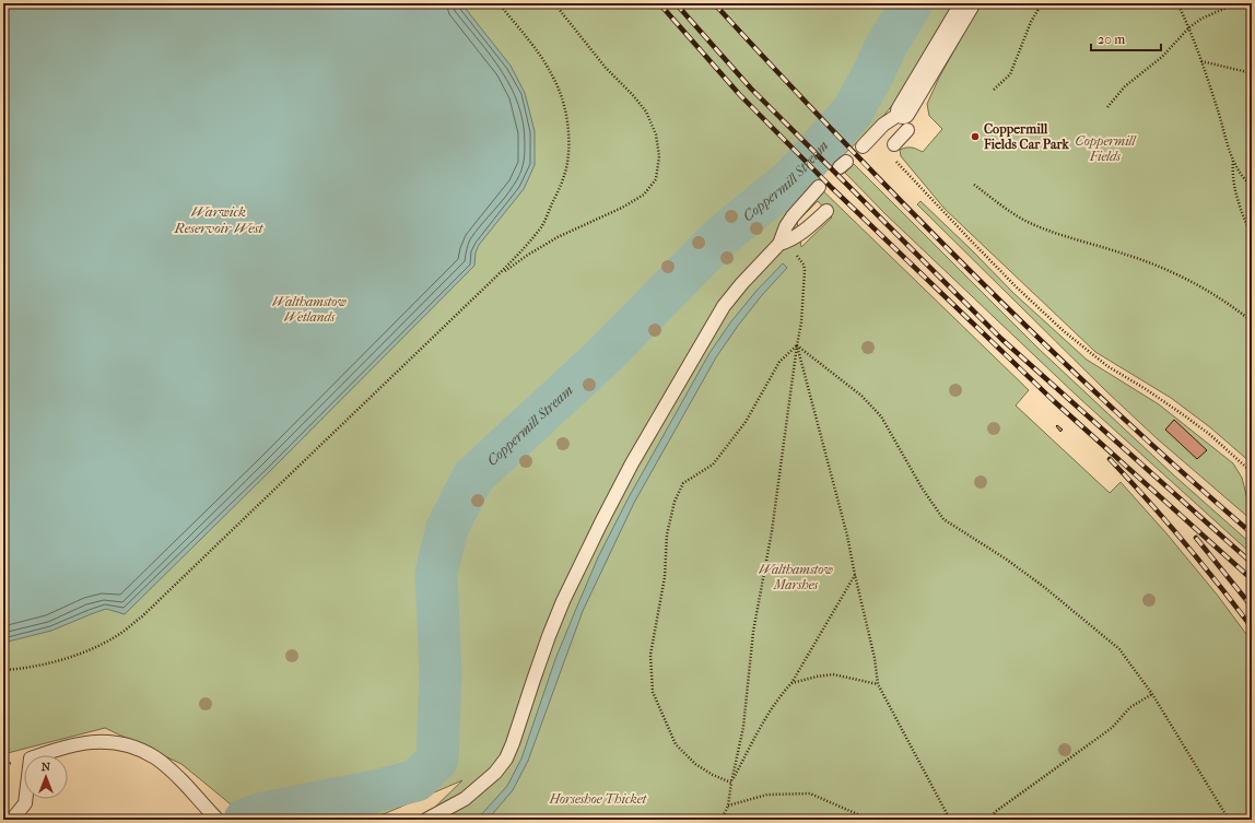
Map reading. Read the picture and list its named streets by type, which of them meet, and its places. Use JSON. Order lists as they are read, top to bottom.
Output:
{
  "water": ["Coppermill Stream", "Warwick Reservoir West"],
  "parks": [
    "Coppermill Fields",
    "Walthamstow Wetlands",
    "Walthamstow Marshes",
    "Horseshoe Thicket"
  ],
  "places": ["Coppermill Fields Car Park"],
  "scale_bar": "20 m",
  "north": "top"
}
